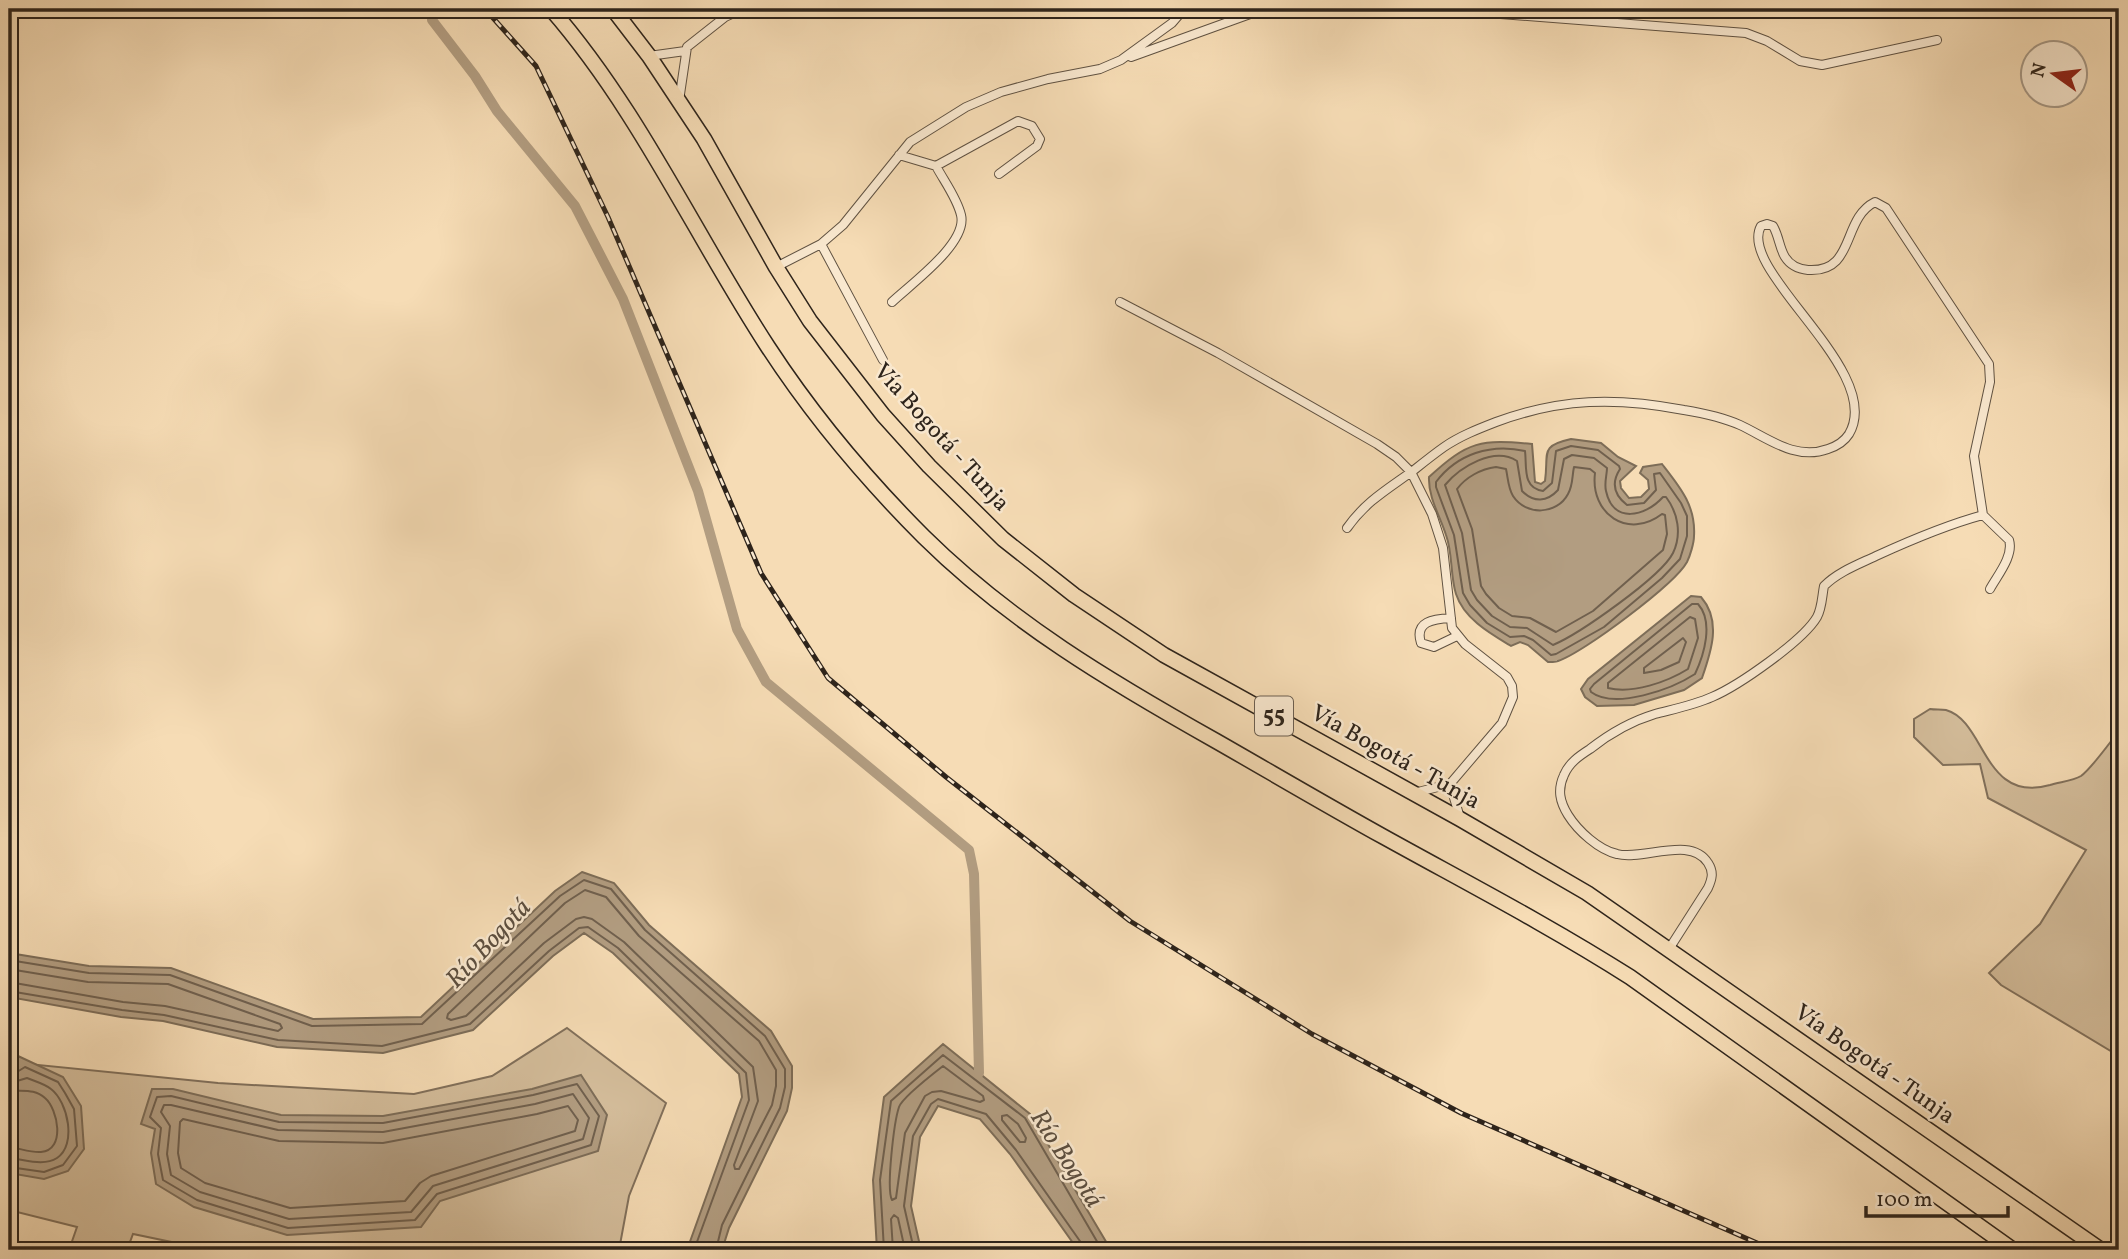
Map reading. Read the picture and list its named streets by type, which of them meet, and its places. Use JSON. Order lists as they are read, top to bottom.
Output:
{
  "streets": {
    "highway": ["Vía Bogotá - Tunja", "55"]
  },
  "water": ["Río Bogotá"],
  "scale_bar": "100 m",
  "north": "left"
}
